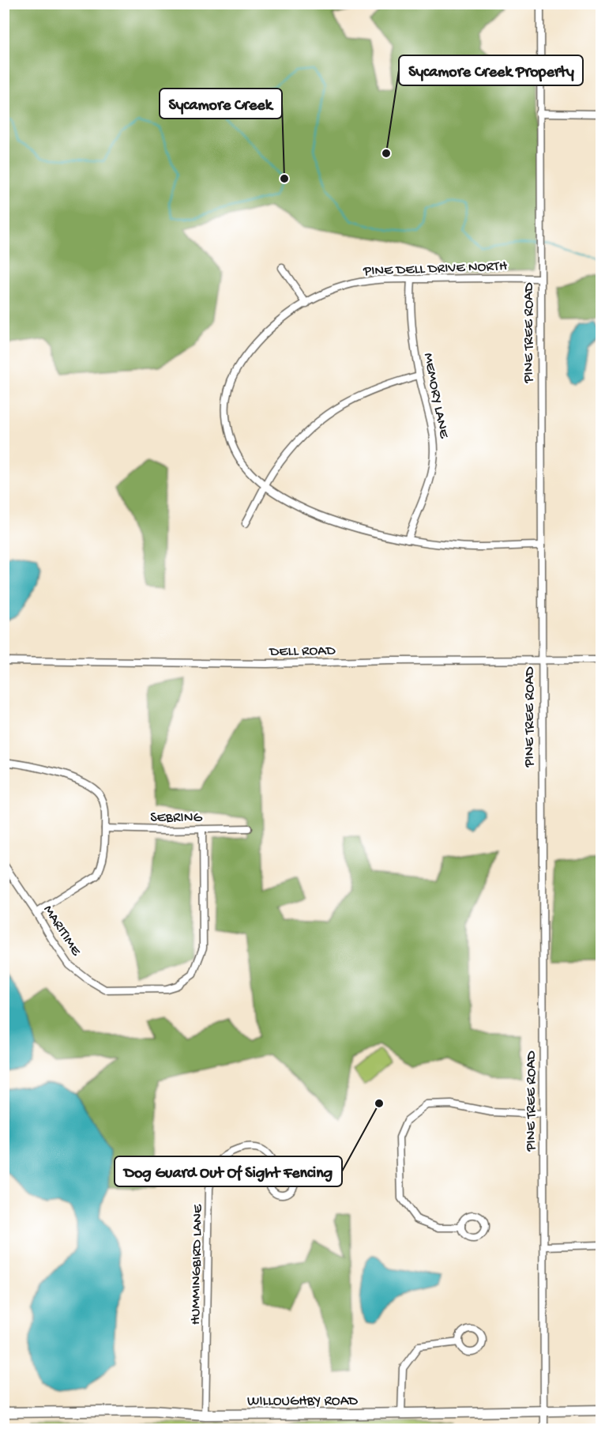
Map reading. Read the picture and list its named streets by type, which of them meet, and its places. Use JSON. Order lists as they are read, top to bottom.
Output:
{
  "streets": {
    "street": [
      "PINE DELL DRIVE NORTH",
      "PINE TREE ROAD",
      "MEMORY LANE",
      "DELL ROAD",
      "SEBRING",
      "MARITIME",
      "HUMMINGBIRD LANE",
      "WILLOUGHBY ROAD"
    ]
  },
  "crossings": [
    ["PINE DELL DRIVE NORTH", "PINE TREE ROAD"],
    ["PINE DELL DRIVE NORTH", "MEMORY LANE"],
    ["PINE TREE ROAD", "DELL ROAD"],
    ["PINE TREE ROAD", "WILLOUGHBY ROAD"],
    ["SEBRING", "MARITIME"],
    ["HUMMINGBIRD LANE", "WILLOUGHBY ROAD"]
  ],
  "places": ["Sycamore Creek Property", "Sycamore Creek", "Dog Guard Out Of Sight Fencing"]
}
